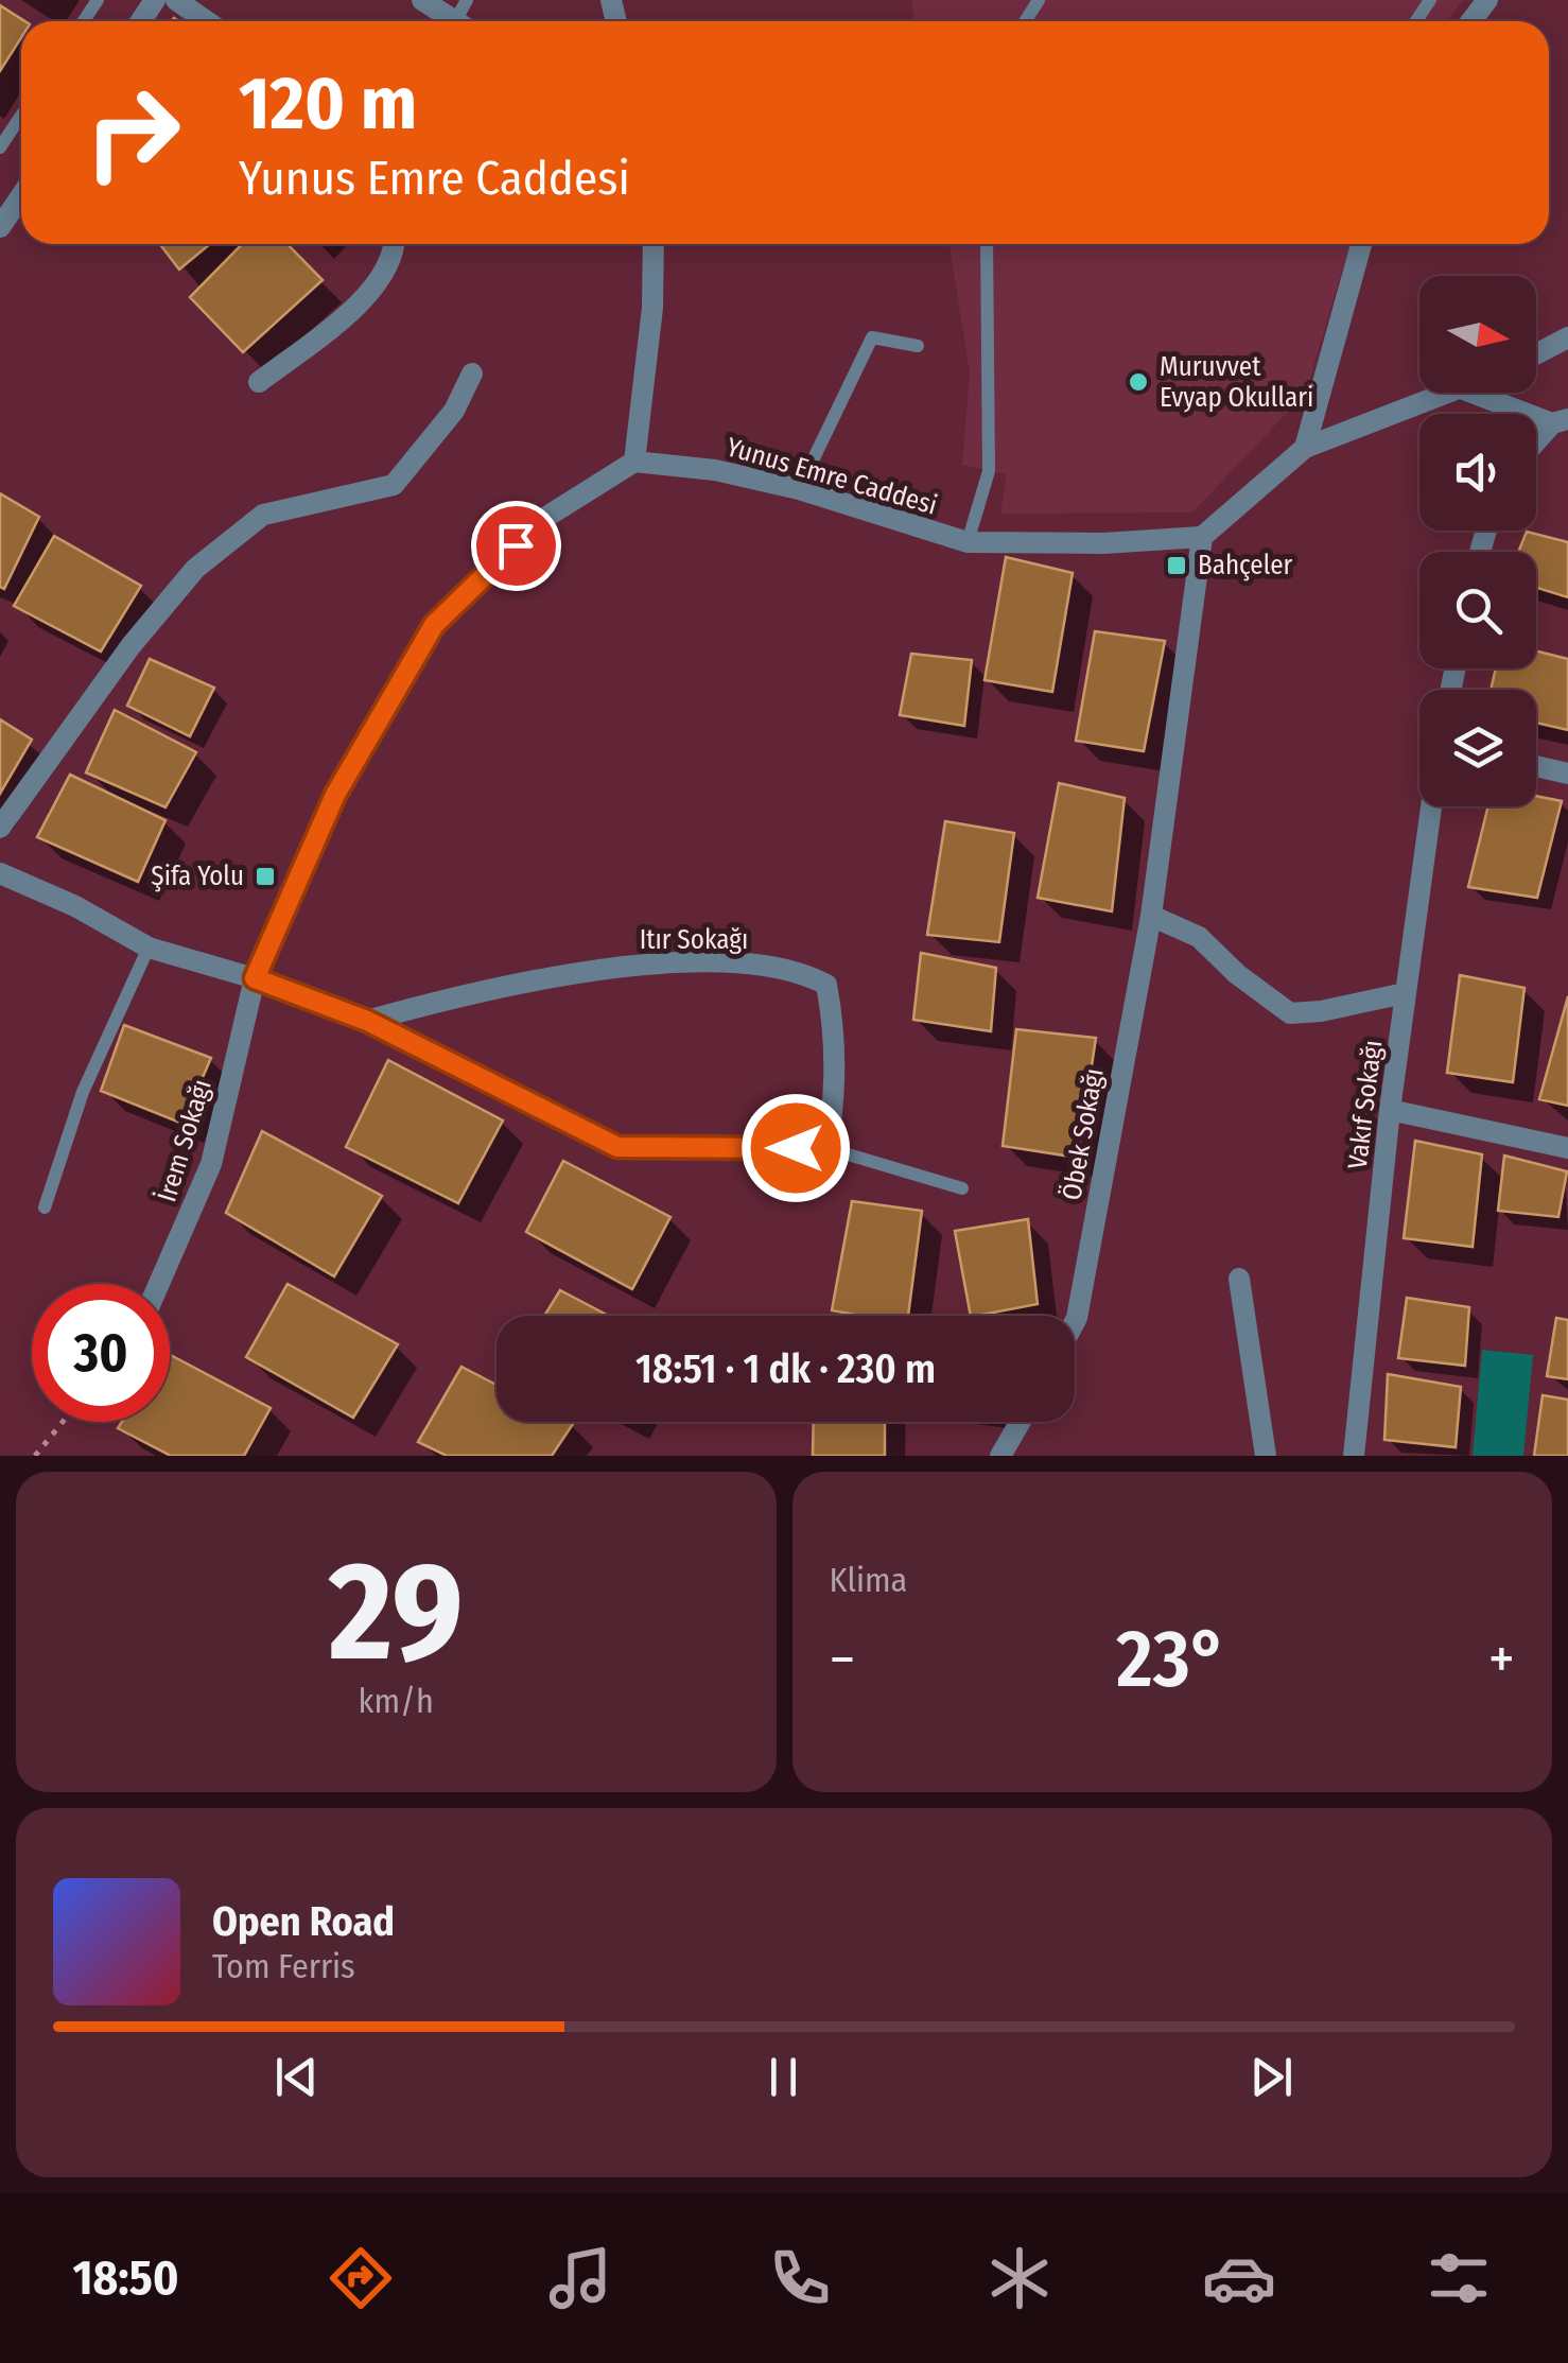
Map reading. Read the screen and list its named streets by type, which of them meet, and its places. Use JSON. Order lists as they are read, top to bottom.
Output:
{
  "streets": {
    "street": [
      "Yunus Emre Caddesi",
      "Itır Sokağı",
      "Vakıf Sokağı",
      "Öbek Sokağı",
      "İrem Sokağı"
    ]
  },
  "crossings": [
    ["Yunus Emre Caddesi", "Öbek Sokağı"]
  ],
  "places": {
    "other": ["Muruvvet Evyap Okullari"],
    "transit": ["Bahçeler", "Şifa Yolu"]
  },
  "north": "right",
  "page": {
    "turn": ["120 m", "Yunus Emre Caddesi"],
    "limit": "30",
    "trip": "18:51 · 1 dk · 230 m",
    "tile": [
      ["29", "km/h"],
      "Klima"
    ],
    "heat": ["−", "23°", "+"],
    "song": ["Open Road", "Tom Ferris"],
    "tabs": "18:50"
  }
}
